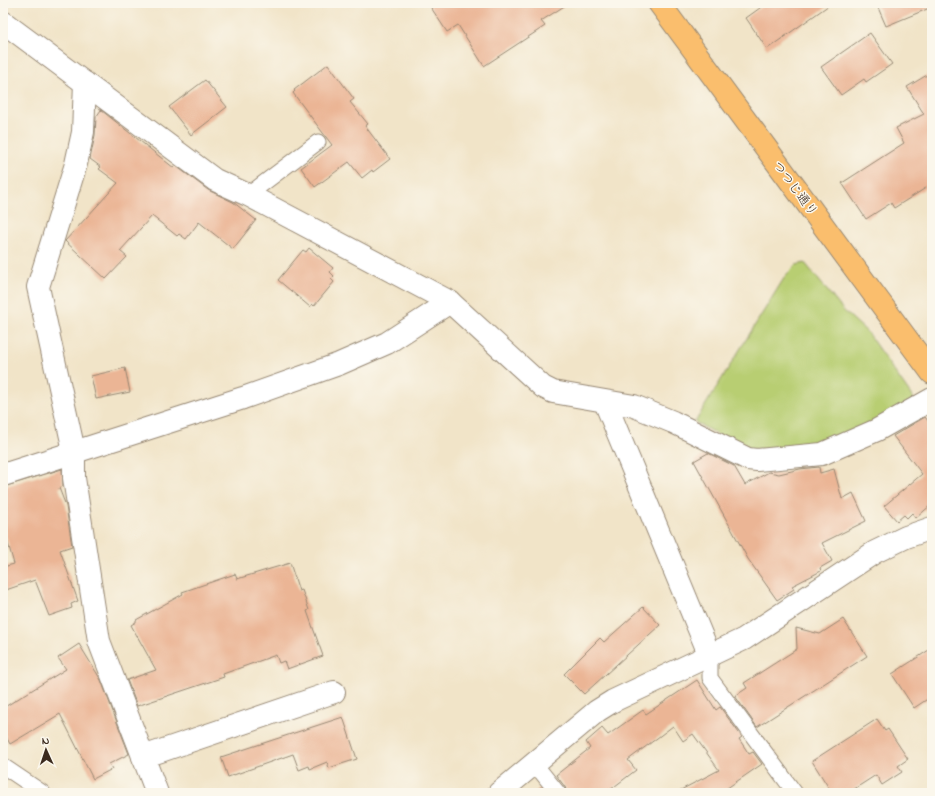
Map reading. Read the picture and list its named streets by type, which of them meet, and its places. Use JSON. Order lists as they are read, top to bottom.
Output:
{
  "streets": {
    "main road": ["つつじ通り"]
  },
  "north": "top"
}
